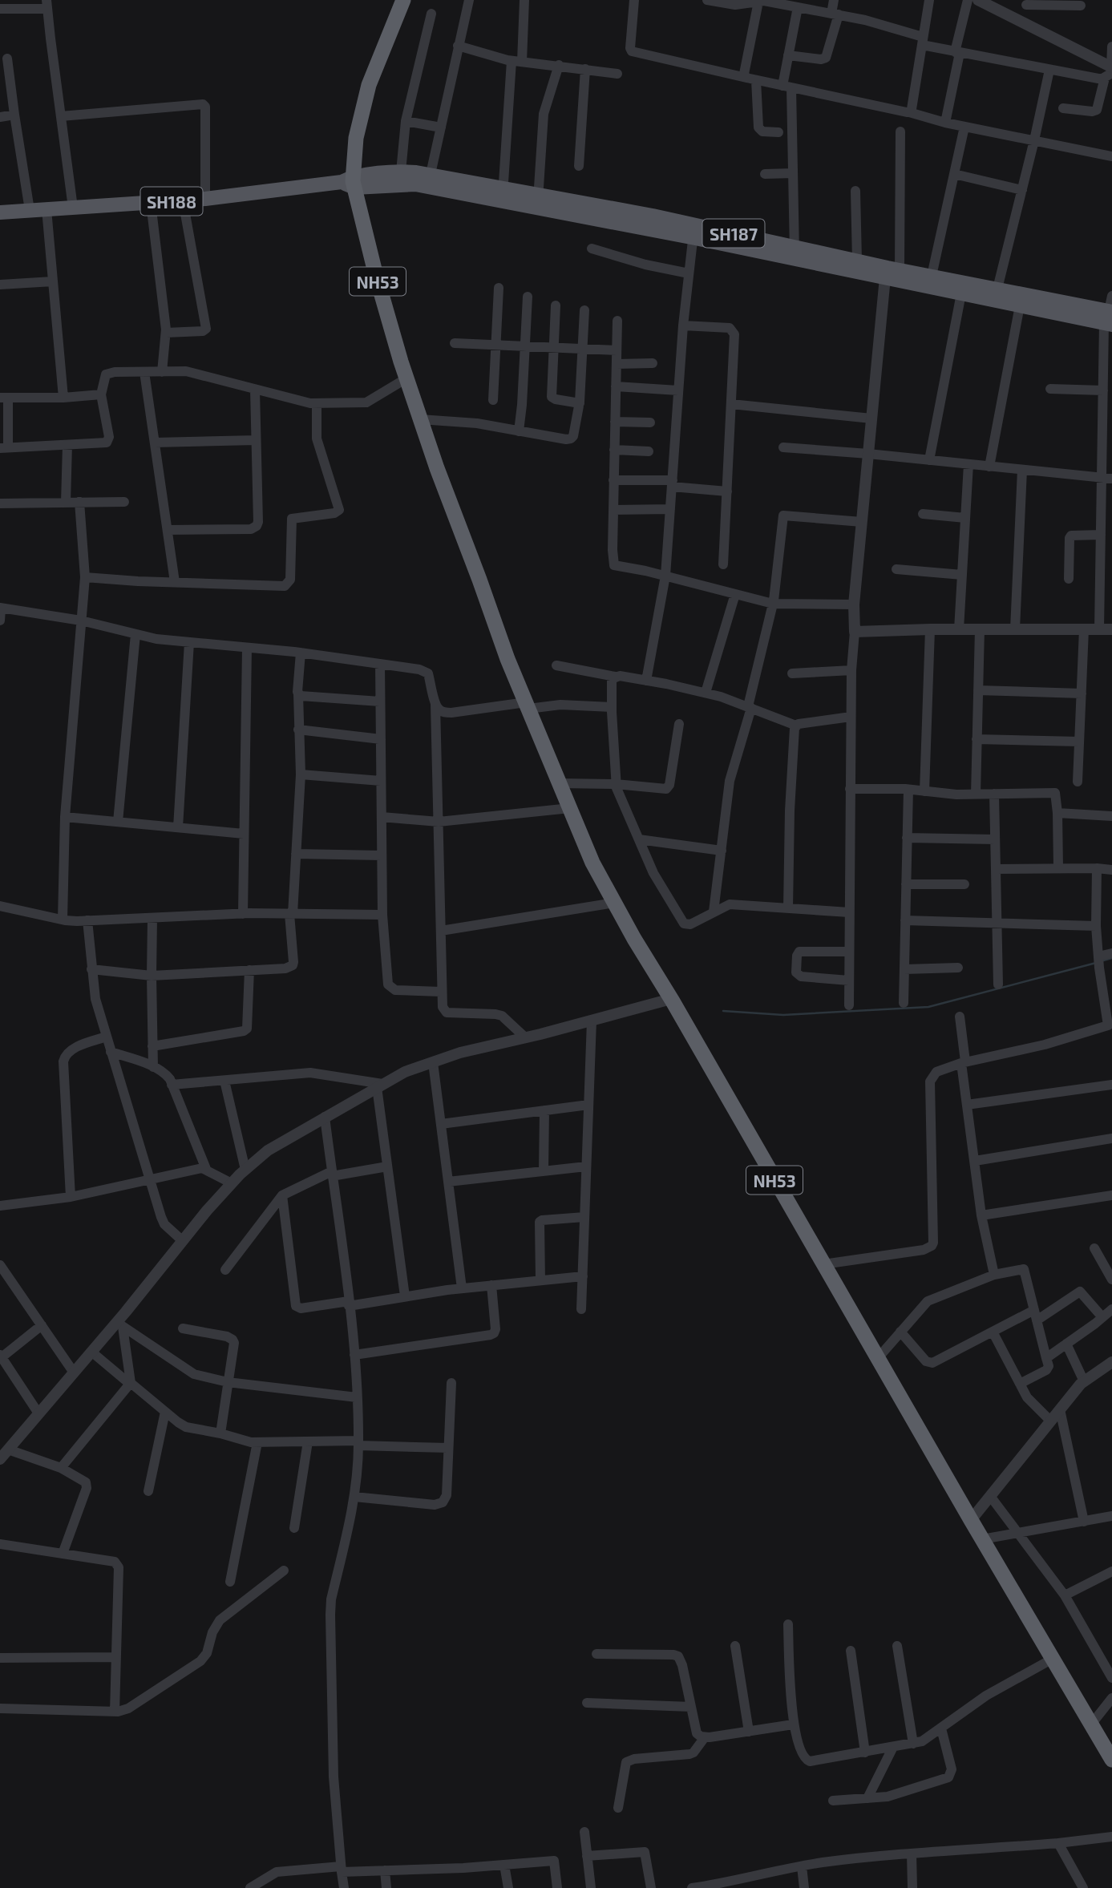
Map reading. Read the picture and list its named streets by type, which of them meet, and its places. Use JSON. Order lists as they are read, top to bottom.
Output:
{
  "streets": {
    "highway": ["NH53"],
    "main road": ["SH188", "SH187"]
  },
  "crossings": [
    ["SH188", "SH187"],
    ["SH188", "NH53"],
    ["SH187", "NH53"]
  ]
}
